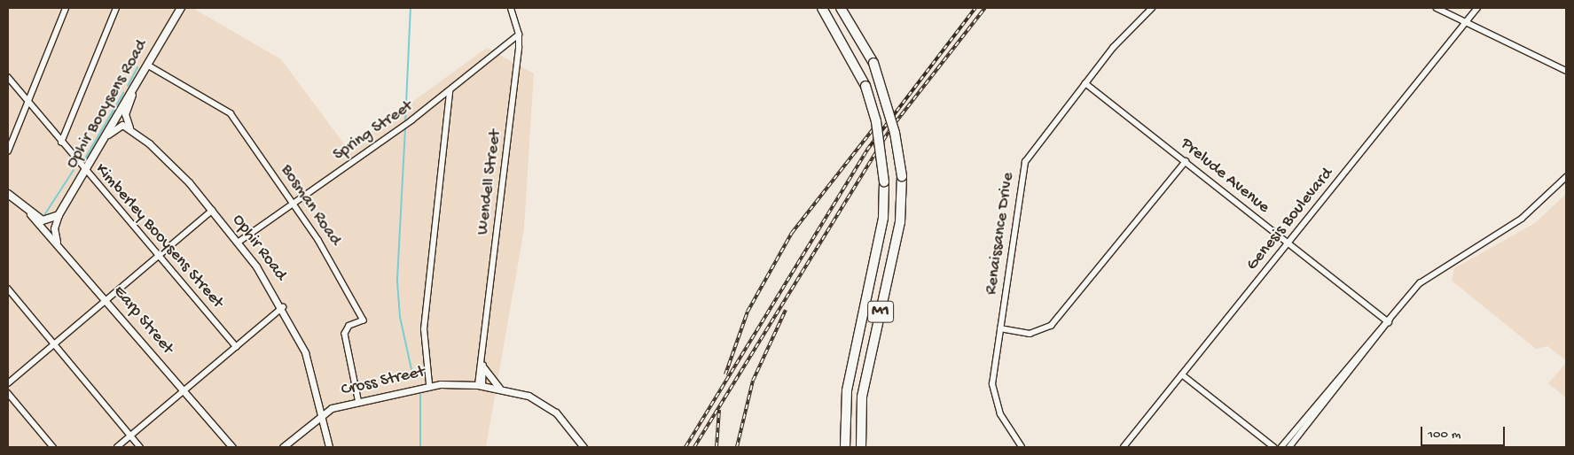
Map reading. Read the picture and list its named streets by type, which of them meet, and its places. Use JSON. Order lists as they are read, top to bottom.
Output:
{
  "streets": {
    "highway": ["M1"],
    "main road": ["Ophir Booysens Road"],
    "street": [
      "Spring Street",
      "Prelude Avenue",
      "Wendell Street",
      "Bosman Road",
      "Genesis Boulevard",
      "Renaissance Drive",
      "Kimberley Booysens Street",
      "Ophir Road",
      "Earp Street",
      "Cross Street"
    ]
  },
  "crossings": [
    ["Ophir Booysens Road", "Bosman Road"],
    ["Ophir Booysens Road", "Kimberley Booysens Street"],
    ["Spring Street", "Wendell Street"],
    ["Spring Street", "Bosman Road"],
    ["Spring Street", "Ophir Road"],
    ["Prelude Avenue", "Genesis Boulevard"],
    ["Prelude Avenue", "Renaissance Drive"],
    ["Wendell Street", "Cross Street"],
    ["Bosman Road", "Cross Street"],
    ["Ophir Road", "Cross Street"]
  ],
  "scale_bar": "100 m"
}
